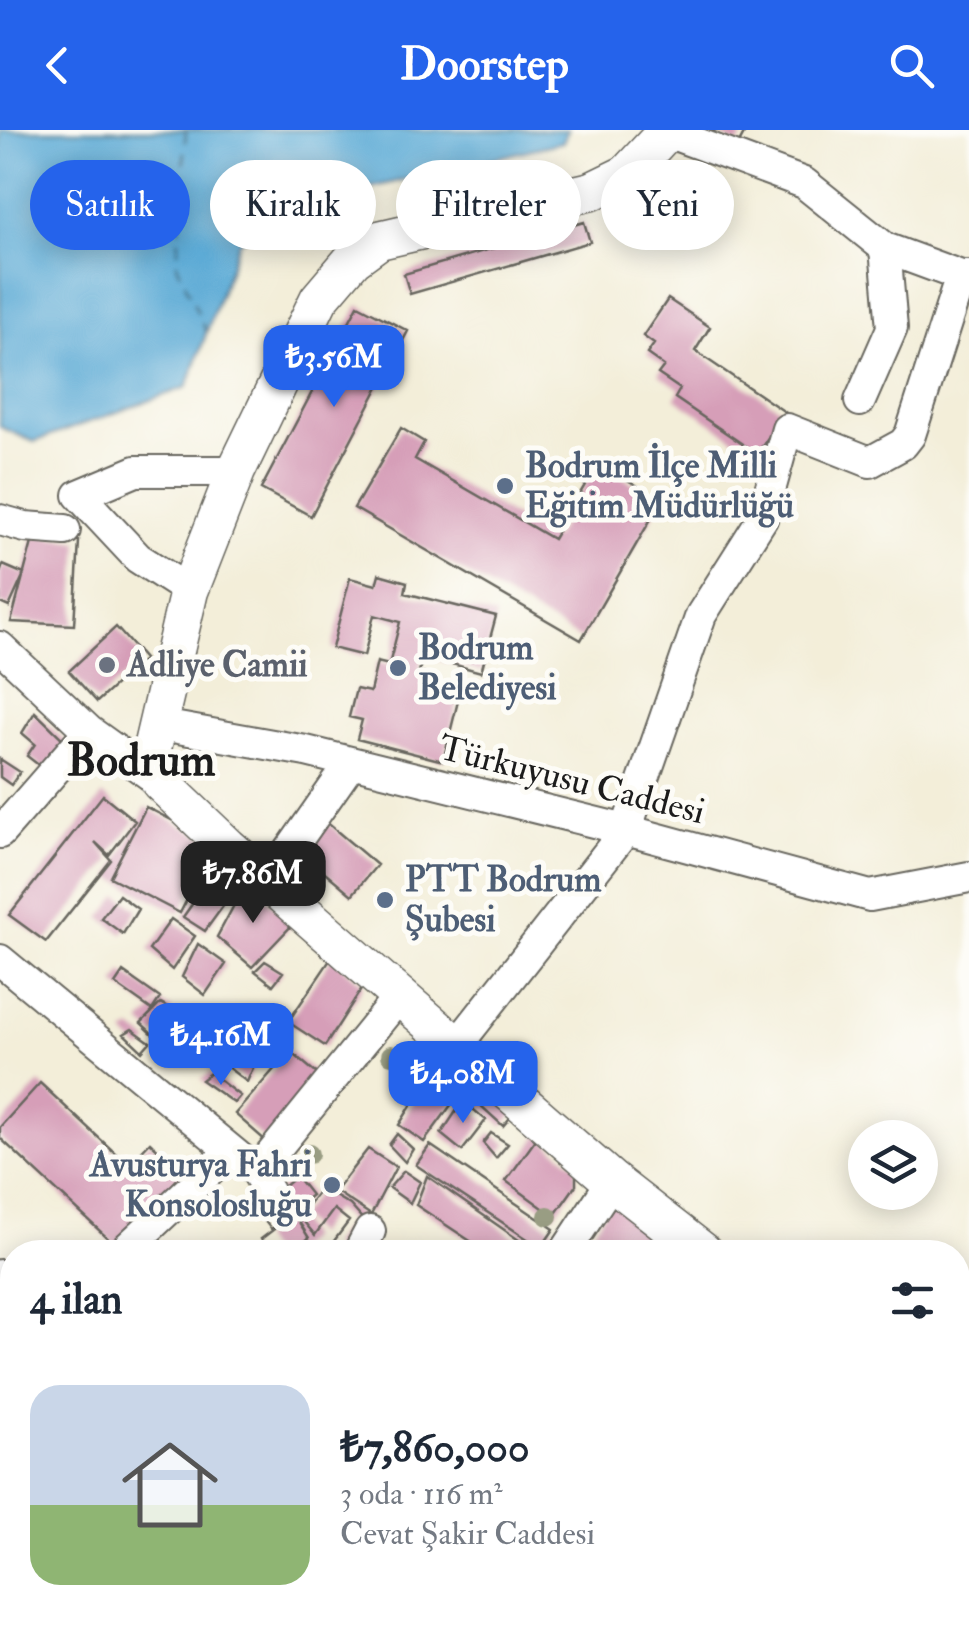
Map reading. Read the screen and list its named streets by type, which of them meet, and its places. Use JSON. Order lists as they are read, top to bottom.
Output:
{
  "streets": {
    "street": ["Türkuyusu Caddesi"]
  },
  "districts": ["Bodrum"],
  "places": [
    "Bodrum İlçe Milli Eğitim Müdürlüğü",
    "Adliye Camii",
    "Bodrum Belediyesi",
    "PTT Bodrum Şubesi",
    "Avusturya Fahri Konsolosluğu"
  ],
  "page": {
    "header": "Doorstep",
    "chip": [
      "Satılık",
      "Kiralık",
      "Filtreler",
      "Yeni"
    ],
    "price": [
      "₺3.56M",
      "₺7.86M",
      "₺4.16M",
      "₺4.08M"
    ],
    "heading": "4 ilan",
    "list": [
      {
        "name": "₺7,860,000",
        "note": "3 oda · 116 m² · Cevat Şakir Caddesi"
      }
    ]
  }
}
